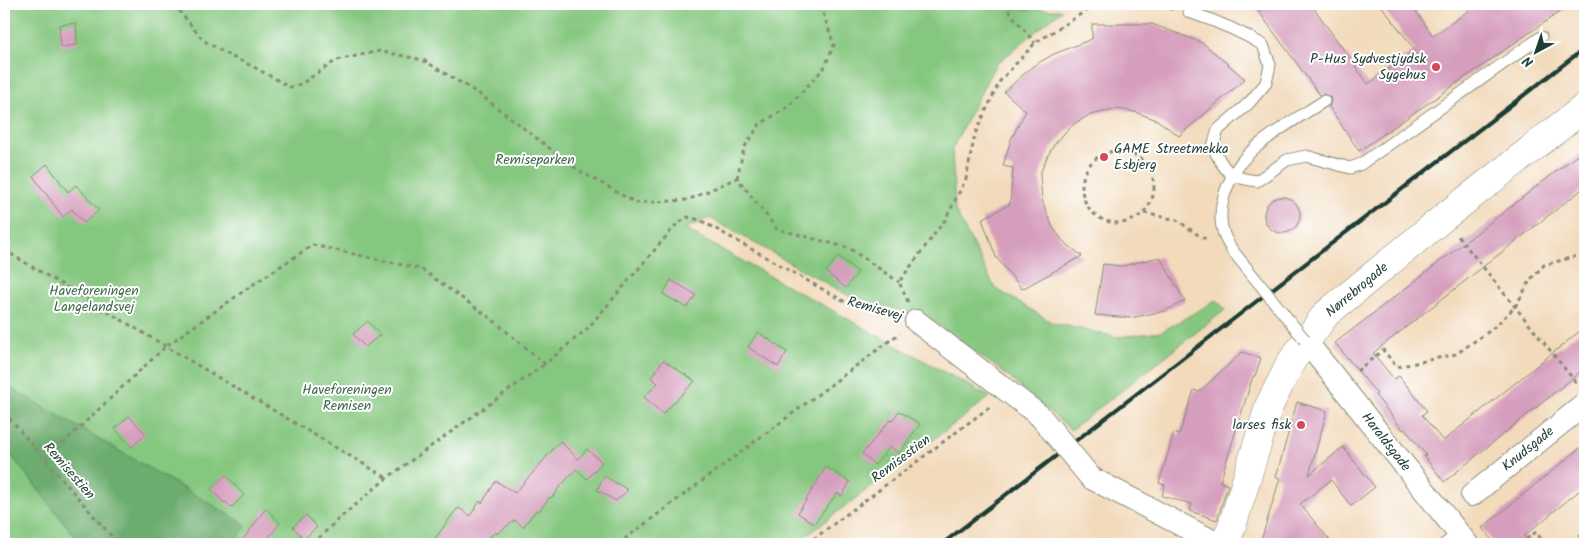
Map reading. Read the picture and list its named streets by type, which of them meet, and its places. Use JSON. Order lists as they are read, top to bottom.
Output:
{
  "streets": {
    "street": [
      "Nørrebrogade",
      "Remisevej",
      "Haraldsgade",
      "Knudsgade"
    ],
    "path": ["Remisestien"]
  },
  "crossings": [
    ["Nørrebrogade", "Haraldsgade"],
    ["Remisevej", "Remisestien"]
  ],
  "parks": ["Remiseparken", "Haveforeningen Langelandsvej", "Haveforeningen Remisen"],
  "places": ["P-Hus Sydvestjydsk Sygehus", "GAME Streetmekka Esbjerg", "larses fisk"],
  "north": "bottom left"
}
